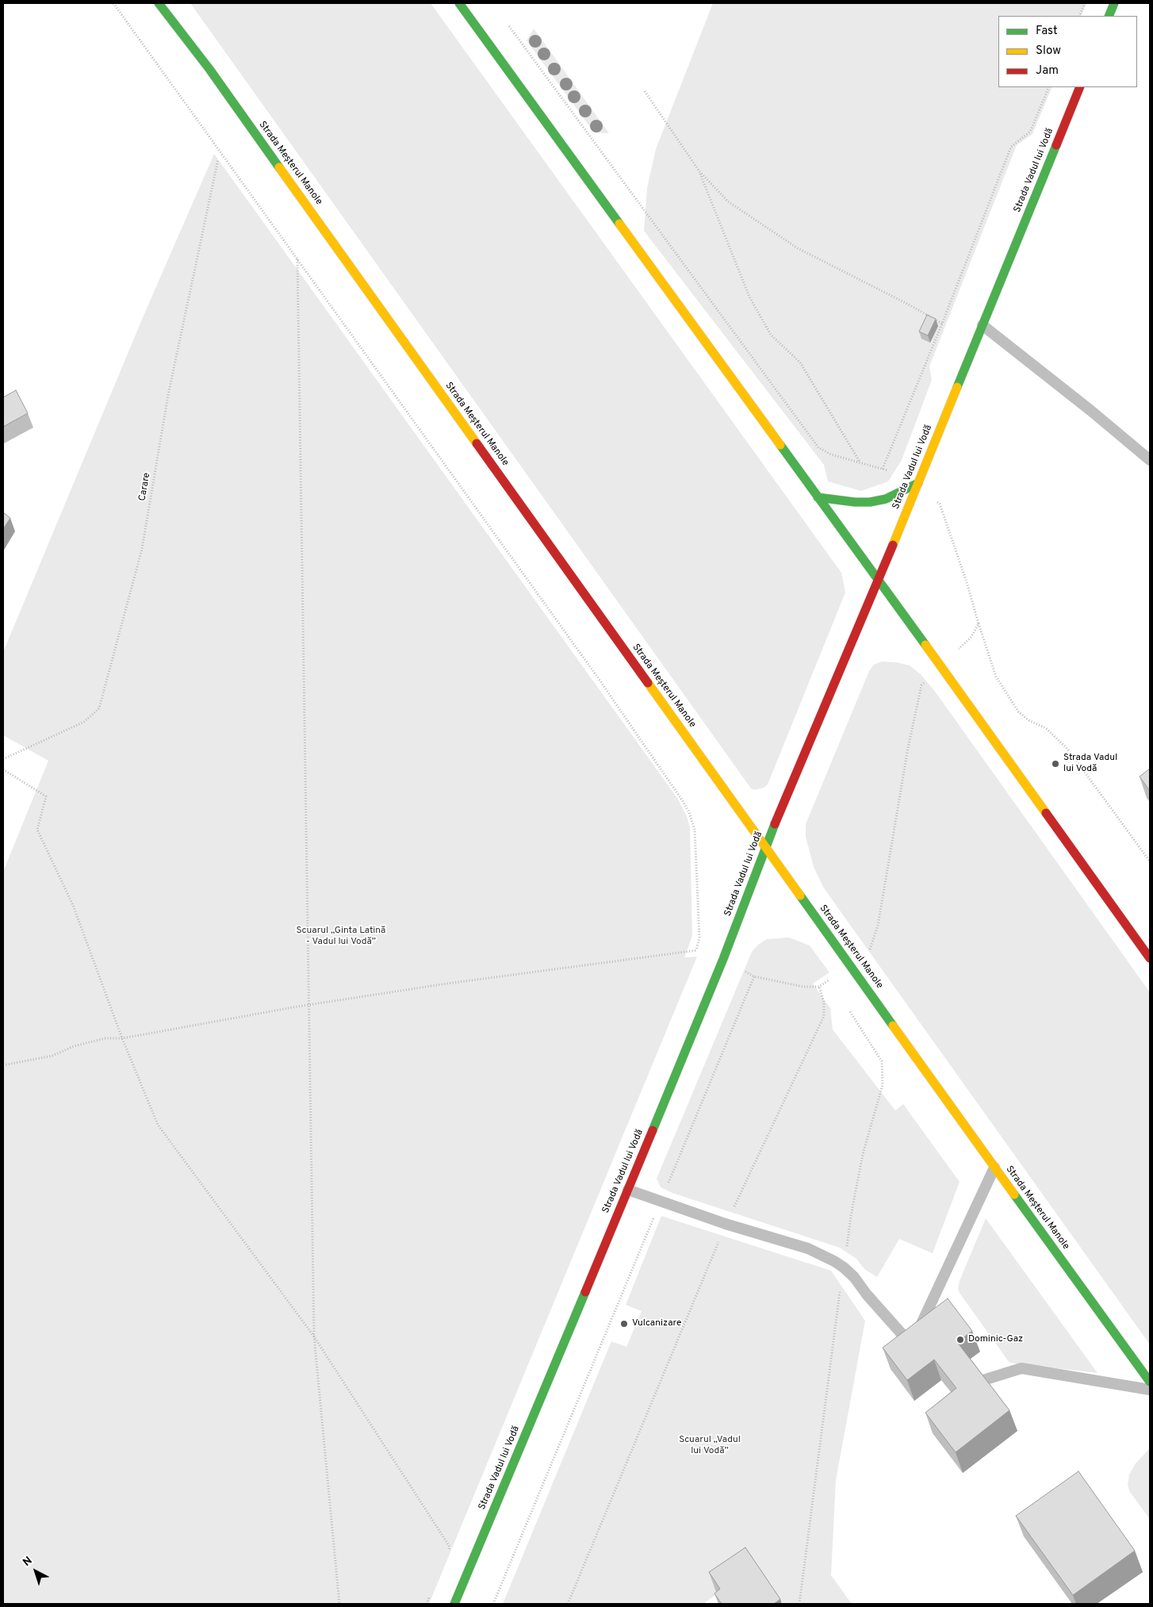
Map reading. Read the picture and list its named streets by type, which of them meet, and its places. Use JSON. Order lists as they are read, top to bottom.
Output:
{
  "streets": {
    "main road": ["Strada Meșterul Manole", "Strada Vadul lui Vodă"],
    "path": ["Carare"]
  },
  "crossings": [
    ["Strada Meșterul Manole", "Strada Vadul lui Vodă"]
  ],
  "parks": ["Scuarul „Ginta Latină - Vadul lui Vodă”", "Scuarul „Vadul lui Vodă”"],
  "places": ["Strada Vadul lui Vodă", "Vulcanizare", "Dominic-Gaz"],
  "legend": ["Fast", "Slow", "Jam"],
  "north": "top left"
}
